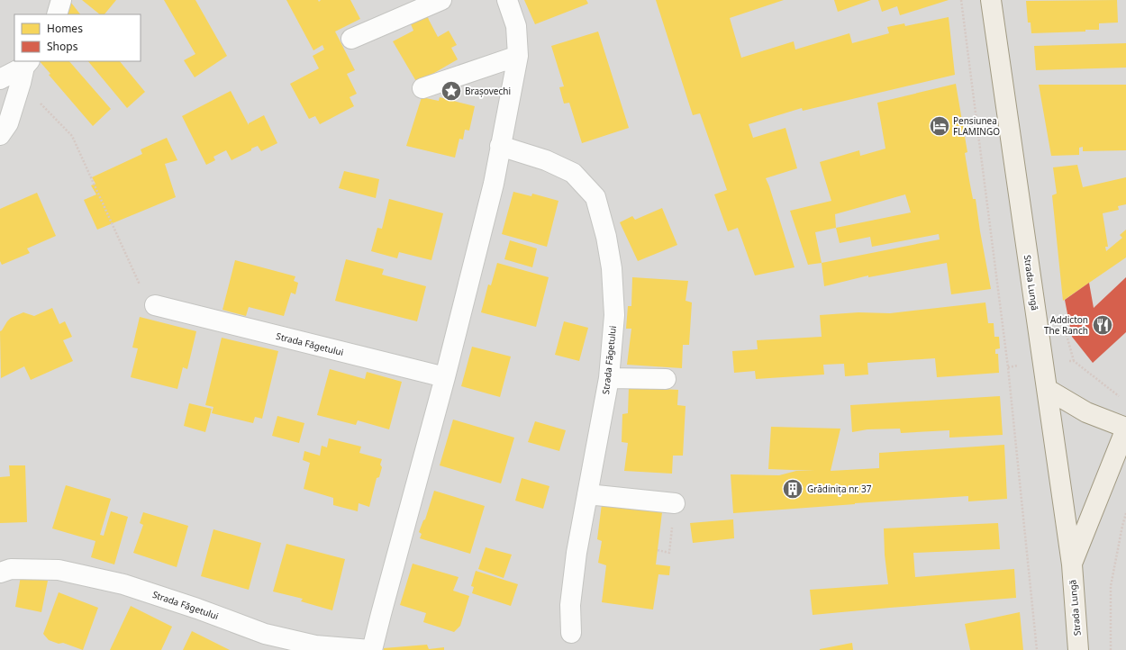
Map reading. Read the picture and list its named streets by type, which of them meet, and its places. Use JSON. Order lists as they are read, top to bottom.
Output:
{
  "streets": {
    "main road": ["Strada Lungă"],
    "street": ["Strada Făgetului"]
  },
  "places": {
    "place": ["Brașovechi"],
    "hotel": ["Pensiunea FLAMINGO"],
    "restaurant": ["Addicton The Ranch"],
    "building": ["Grădinița nr. 37"]
  },
  "legend": ["Homes", "Shops"]
}
